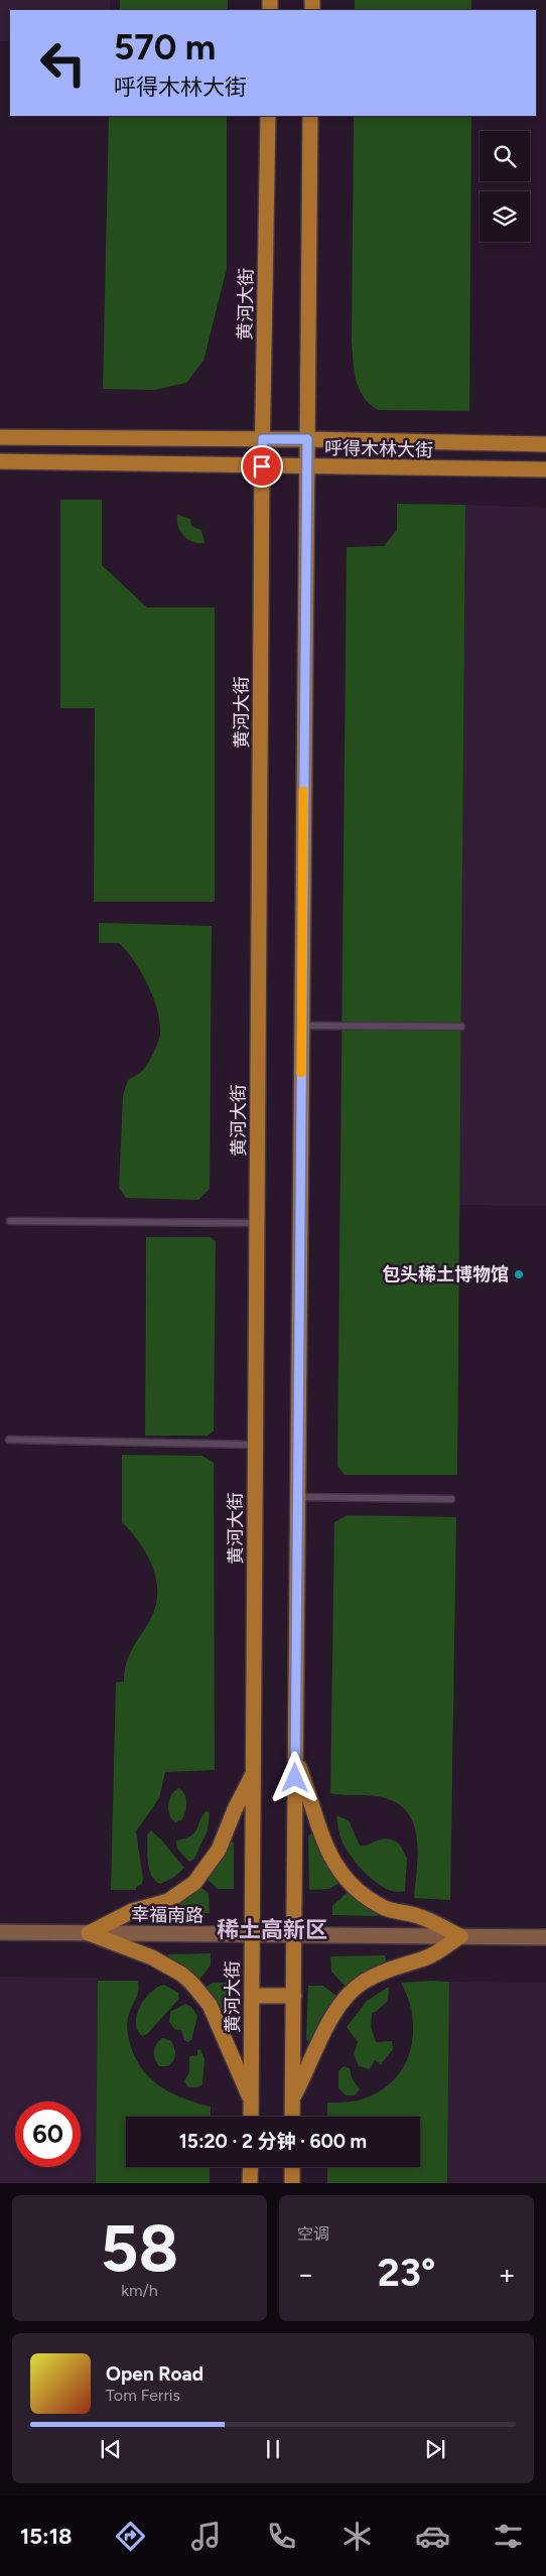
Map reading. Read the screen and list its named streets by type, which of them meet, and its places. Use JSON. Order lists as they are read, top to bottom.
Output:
{
  "streets": {
    "main road": ["黄河大街", "呼得木林大街", "幸福南路"]
  },
  "crossings": [
    ["黄河大街", "呼得木林大街"],
    ["黄河大街", "幸福南路"]
  ],
  "districts": ["稀土高新区"],
  "places": ["包头稀土博物馆"],
  "page": {
    "turn": ["570 m", "呼得木林大街"],
    "limit": "60",
    "trip": "15:20 · 2 分钟 · 600 m",
    "tile": [
      ["58", "km/h"],
      "空调"
    ],
    "heat": ["−", "23°", "+"],
    "song": ["Open Road", "Tom Ferris"],
    "tabs": "15:18"
  }
}
